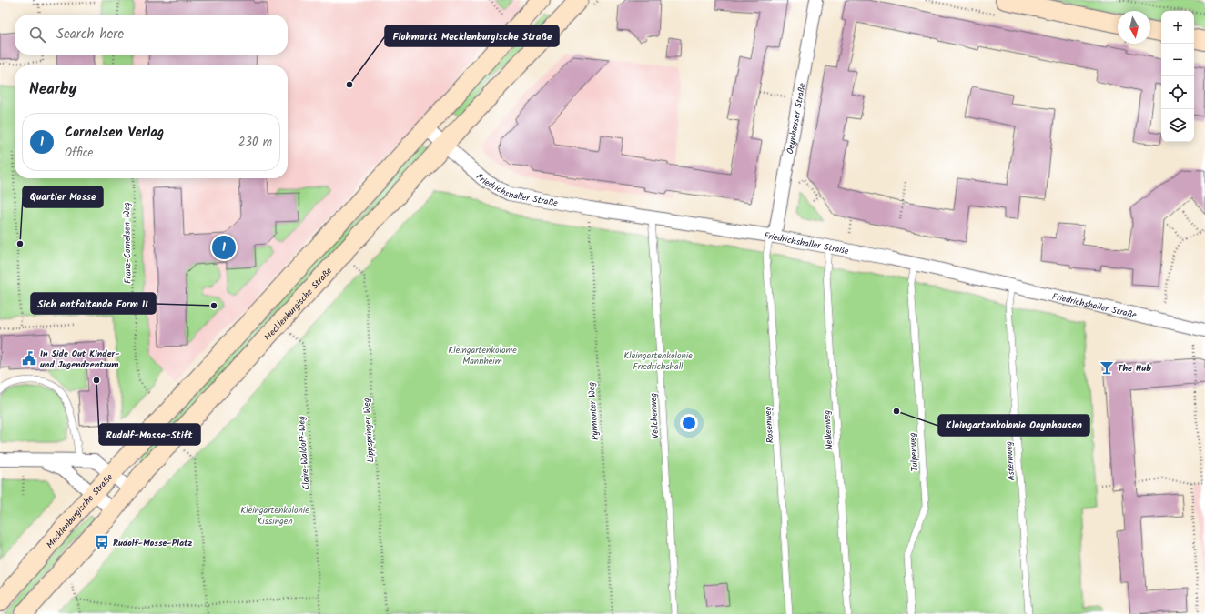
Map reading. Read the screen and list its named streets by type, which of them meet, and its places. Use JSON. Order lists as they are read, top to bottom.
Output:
{
  "streets": {
    "main road": ["Mecklenburgische Straße"],
    "street": ["Oeynhauser Straße", "Friedrichshaller Straße"],
    "lane": [
      "Veilchenweg",
      "Rosenweg",
      "Nelkenweg",
      "Tulpenweg",
      "Asternweg"
    ],
    "path": [
      "Franz-Cornelsen-Weg",
      "Pyrmonter Weg",
      "Lippspringer Weg",
      "Claire-Waldoff-Weg"
    ]
  },
  "crossings": [
    ["Oeynhauser Straße", "Friedrichshaller Straße"],
    ["Oeynhauser Straße", "Rosenweg"],
    ["Friedrichshaller Straße", "Mecklenburgische Straße"],
    ["Friedrichshaller Straße", "Pyrmonter Weg"],
    ["Friedrichshaller Straße", "Veilchenweg"],
    ["Friedrichshaller Straße", "Rosenweg"],
    ["Friedrichshaller Straße", "Nelkenweg"],
    ["Friedrichshaller Straße", "Tulpenweg"],
    ["Friedrichshaller Straße", "Asternweg"],
    ["Mecklenburgische Straße", "Lippspringer Weg"],
    ["Mecklenburgische Straße", "Claire-Waldoff-Weg"]
  ],
  "parks": ["Kleingartenkolonie Mannheim", "Kleingartenkolonie Friedrichshall", "Kleingartenkolonie Kissingen"],
  "places": {
    "other": [
      "Flohmarkt Mecklenburgische Straße",
      "Quartier Mosse",
      "Sich entfaltende Form II",
      "Rudolf-Mosse-Stift",
      "Kleingartenkolonie Oeynhausen"
    ],
    "public building": ["In Side Out Kinder- und Jugendzentrum"],
    "bar": ["The Hub"],
    "bus stop": ["Rudolf-Mosse-Platz"]
  },
  "north": "bottom",
  "page": {
    "map_buttons": ["+", "−"],
    "search": "Search here",
    "heading": "Nearby",
    "list": [
      {
        "mark": "1",
        "name": "Cornelsen Verlag",
        "note": "Office",
        "value": "230 m"
      }
    ],
    "pins": "1"
  }
}
